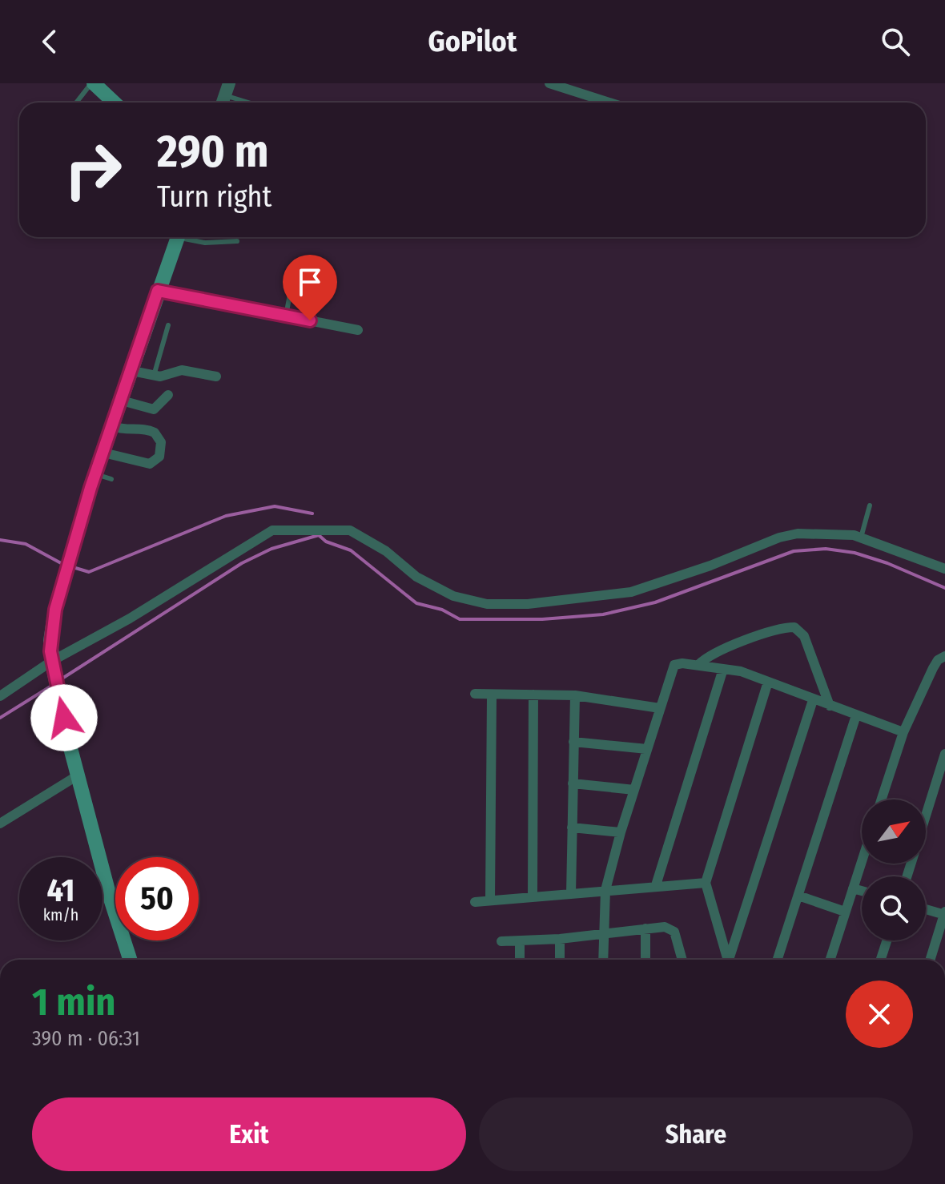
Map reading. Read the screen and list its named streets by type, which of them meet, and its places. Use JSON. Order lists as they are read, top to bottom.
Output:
{
  "north": "top right",
  "page": {
    "header": "GoPilot",
    "turn": ["290 m", "Turn right"],
    "speed": "41 km/h",
    "limit": "50",
    "heading": ["1 min", "390 m · 06:31"],
    "buttons": ["Exit", "Share"]
  }
}
